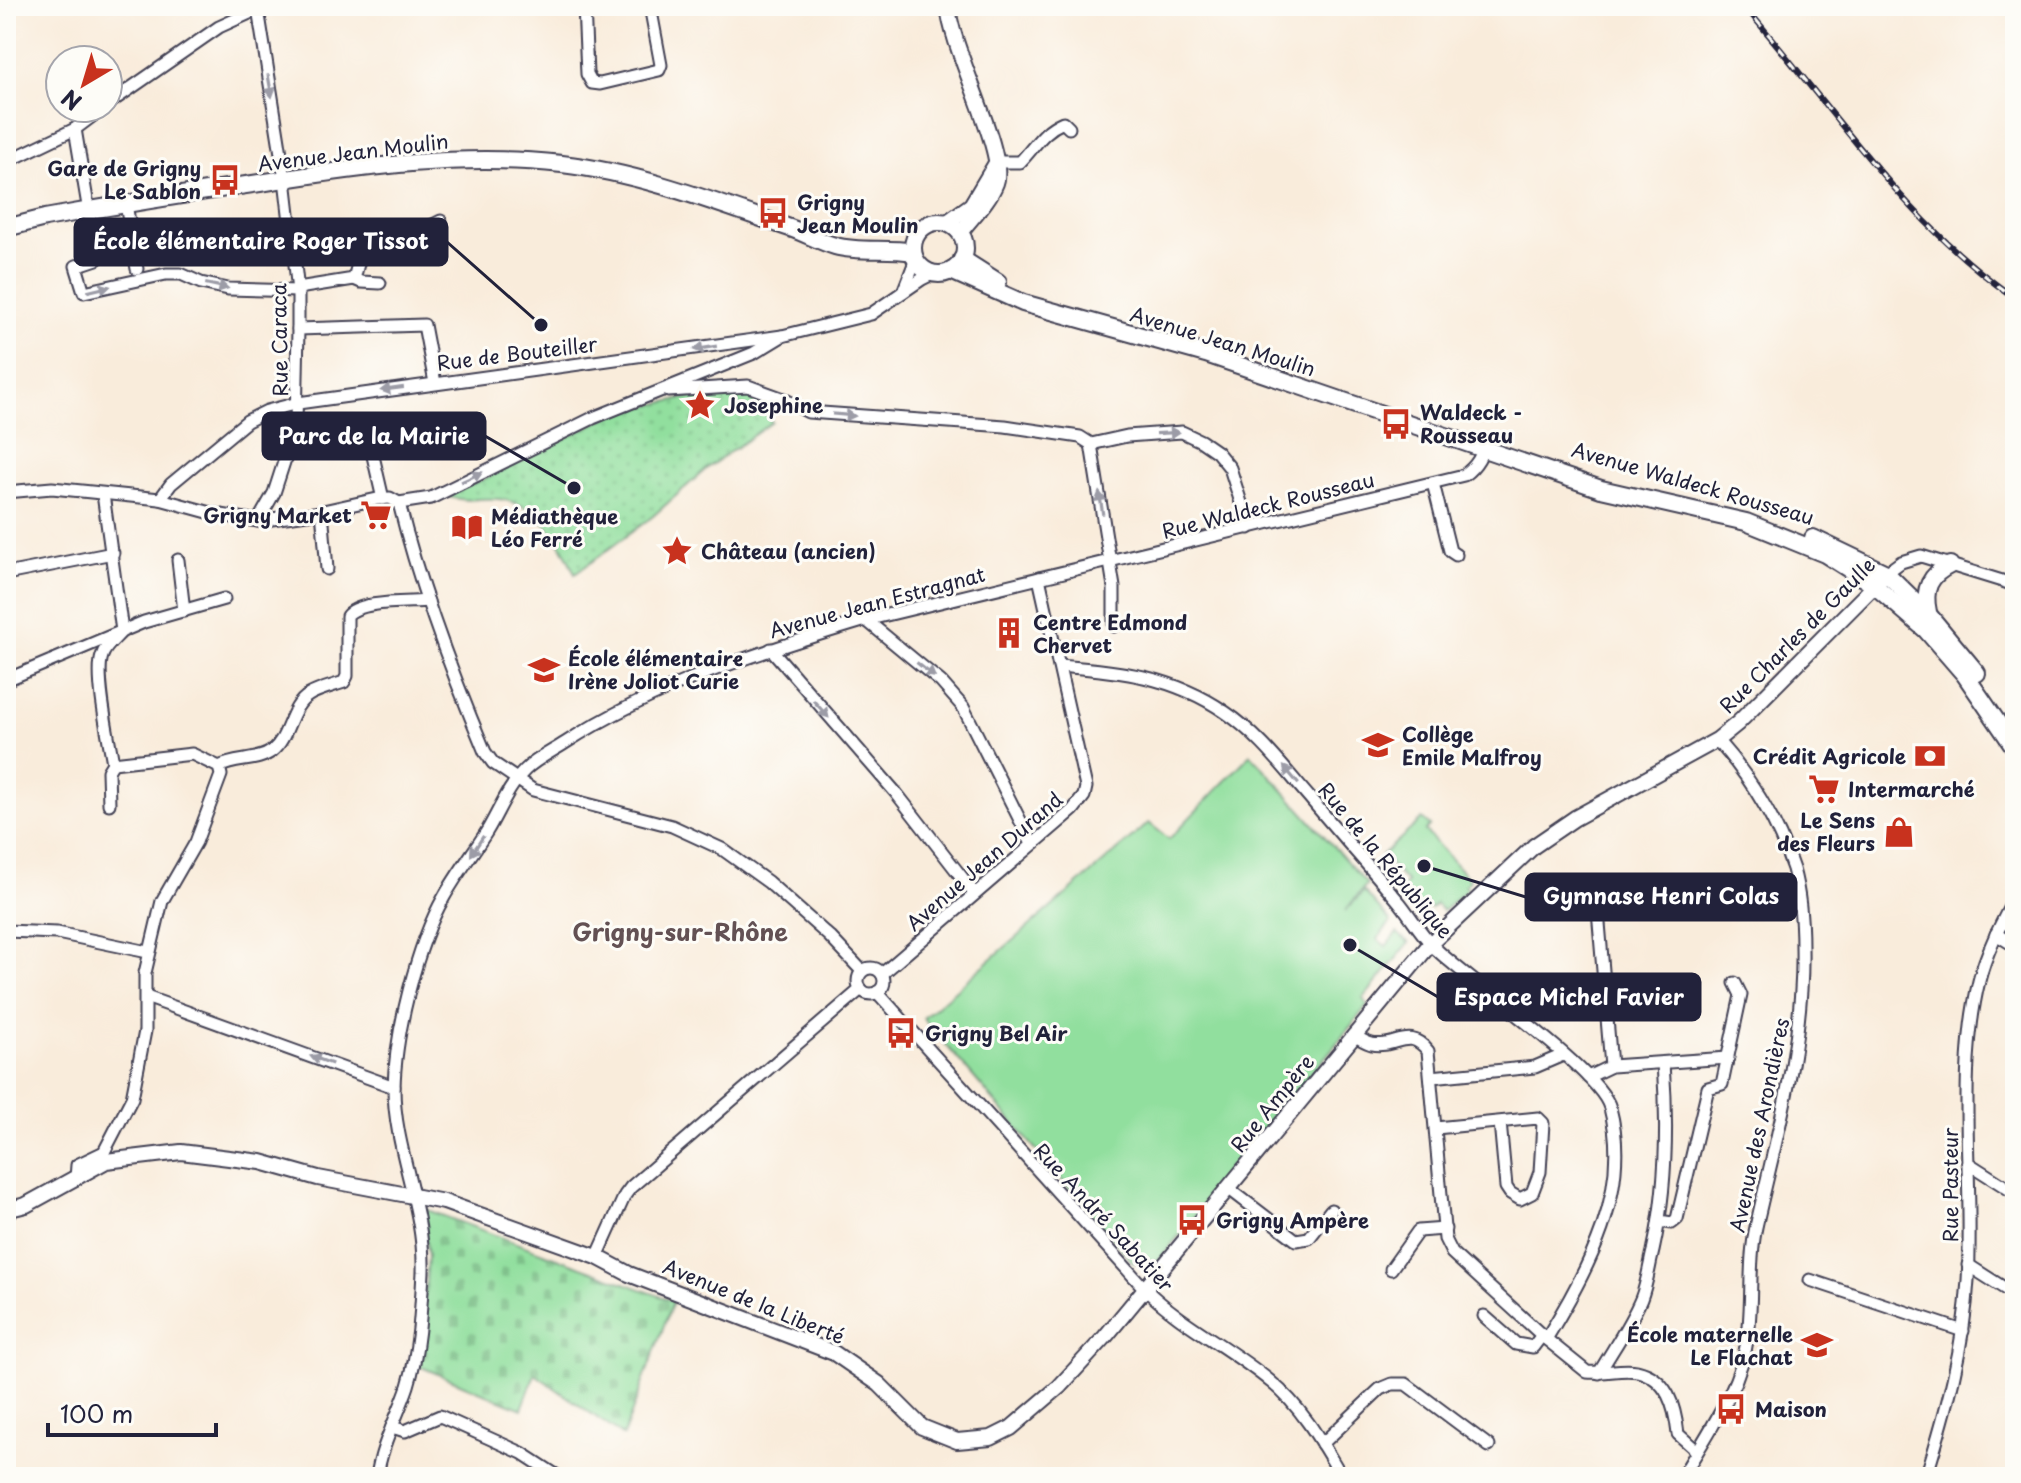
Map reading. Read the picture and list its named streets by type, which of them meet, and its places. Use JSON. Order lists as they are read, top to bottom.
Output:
{
  "streets": {
    "main road": ["Avenue Jean Moulin", "Avenue Waldeck Rousseau"],
    "street": [
      "Rue Caraca",
      "Rue de Bouteiller",
      "Rue Waldeck Rousseau",
      "Avenue Jean Estragnat",
      "Rue Charles de Gaulle",
      "Rue de la République",
      "Avenue Jean Durand",
      "Rue Ampère",
      "Avenue des Arondières",
      "Rue Pasteur",
      "Rue André Sabatier",
      "Avenue de la Liberté"
    ]
  },
  "crossings": [
    ["Avenue Jean Moulin", "Rue Caraca"],
    ["Avenue Jean Moulin", "Rue de Bouteiller"],
    ["Avenue Jean Moulin", "Avenue Waldeck Rousseau"],
    ["Avenue Jean Moulin", "Rue Waldeck Rousseau"],
    ["Rue Caraca", "Rue de Bouteiller"],
    ["Avenue Waldeck Rousseau", "Rue Waldeck Rousseau"],
    ["Avenue Waldeck Rousseau", "Rue Charles de Gaulle"],
    ["Rue Waldeck Rousseau", "Avenue Jean Estragnat"],
    ["Rue Waldeck Rousseau", "Avenue Jean Durand"],
    ["Avenue Jean Estragnat", "Avenue Jean Durand"],
    ["Avenue Jean Estragnat", "Avenue de la Liberté"],
    ["Rue Charles de Gaulle", "Rue de la République"],
    ["Rue Charles de Gaulle", "Rue Ampère"],
    ["Rue Charles de Gaulle", "Avenue des Arondières"],
    ["Rue de la République", "Avenue Jean Durand"],
    ["Rue de la République", "Rue Ampère"],
    ["Avenue Jean Durand", "Rue André Sabatier"],
    ["Rue Ampère", "Rue André Sabatier"],
    ["Rue Ampère", "Avenue de la Liberté"],
    ["Rue André Sabatier", "Avenue de la Liberté"]
  ],
  "one_way": ["Rue de la République"],
  "districts": ["Grigny-sur-Rhône"],
  "places": {
    "bus stop": [
      "Gare de Grigny Le Sablon",
      "Grigny Jean Moulin",
      "Waldeck - Rousseau",
      "Grigny Bel Air",
      "Grigny Ampère",
      "Maison"
    ],
    "other": [
      "École élémentaire Roger Tissot",
      "Parc de la Mairie",
      "Gymnase Henri Colas",
      "Espace Michel Favier"
    ],
    "place": ["Josephine", "Château (ancien)"],
    "supermarket": ["Grigny Market", "Intermarché"],
    "library": ["Médiathèque Léo Ferré"],
    "building": ["Centre Edmond Chervet"],
    "school or university": ["École élémentaire Irène Joliot Curie", "Collège Emile Malfroy", "École maternelle Le Flachat"],
    "bank": ["Crédit Agricole"],
    "shop": ["Le Sens des Fleurs"]
  },
  "scale_bar": "100 m",
  "north": "bottom left"
}
